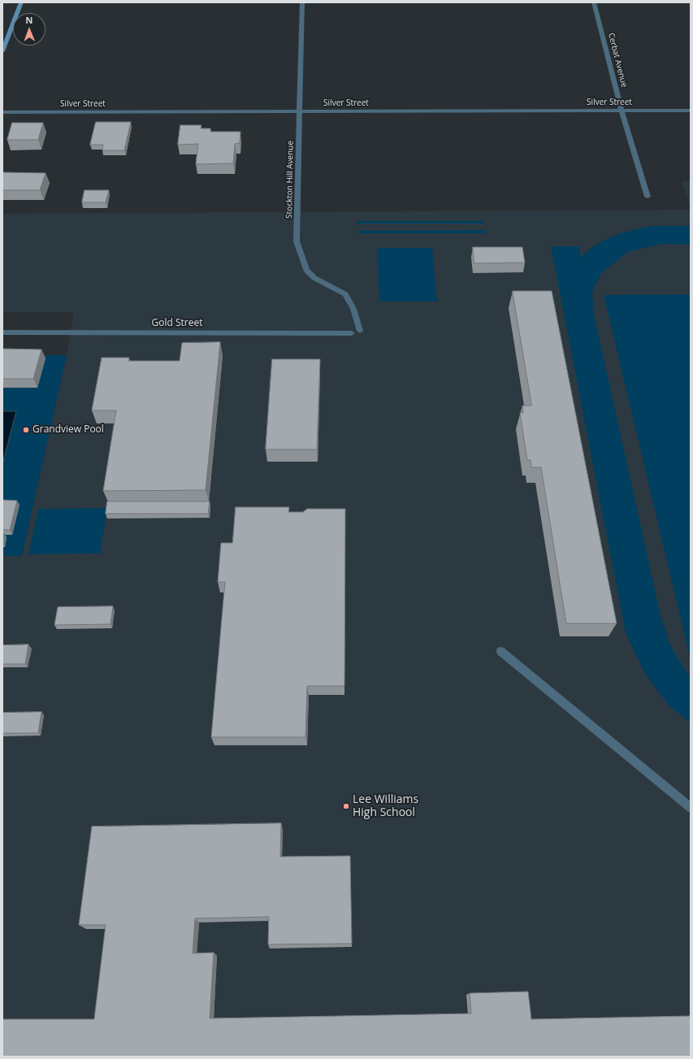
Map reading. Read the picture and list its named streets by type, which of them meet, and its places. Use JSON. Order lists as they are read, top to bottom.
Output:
{
  "streets": {
    "street": [
      "Cerbat Avenue",
      "Silver Street",
      "Stockton Hill Avenue",
      "Gold Street"
    ]
  },
  "crossings": [
    ["Cerbat Avenue", "Silver Street"],
    ["Silver Street", "Stockton Hill Avenue"]
  ],
  "places": ["Grandview Pool", "Lee Williams High School"],
  "north": "top"
}
